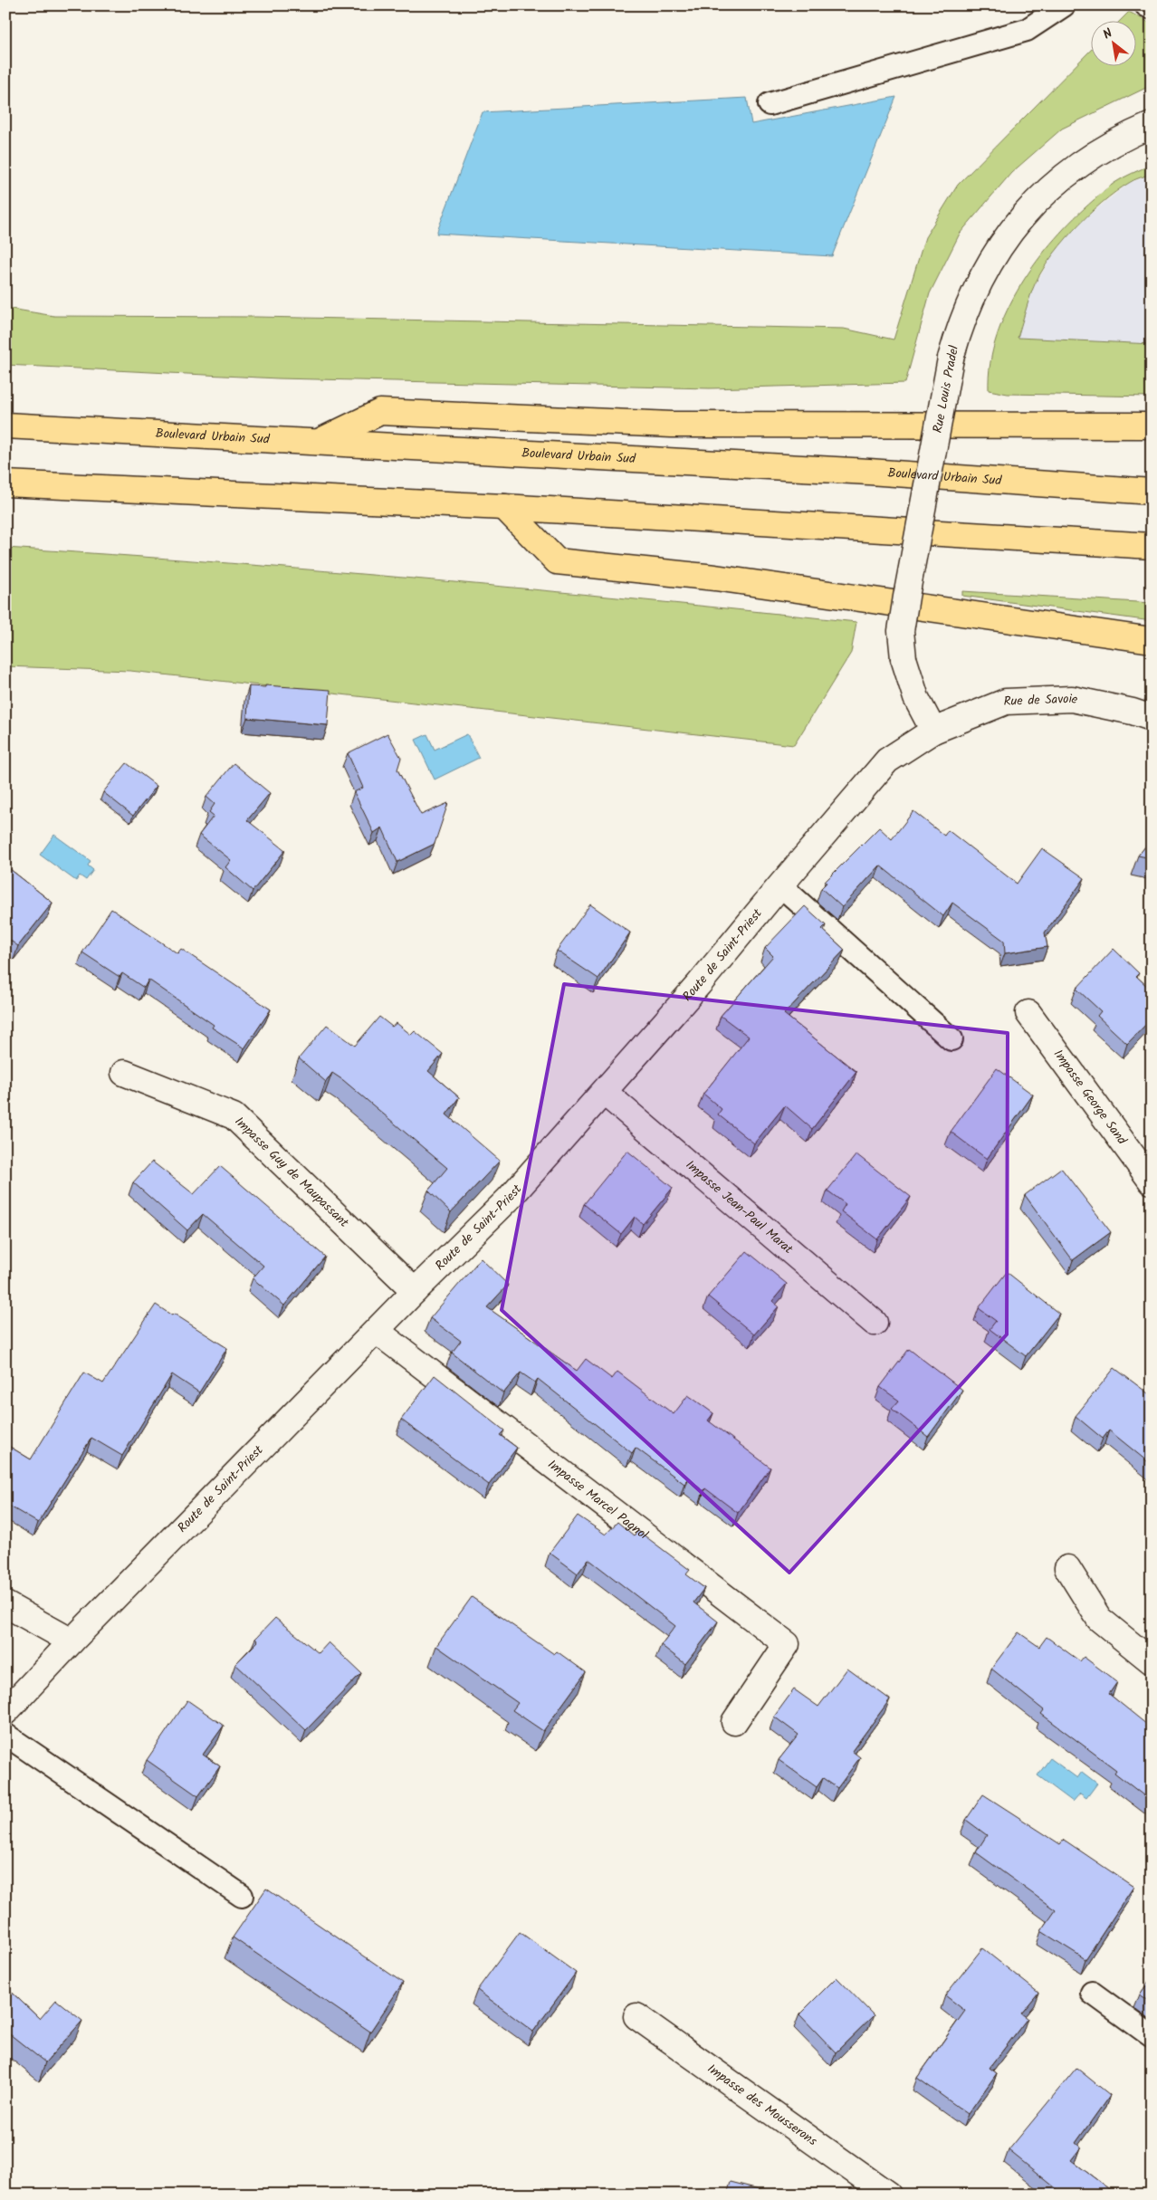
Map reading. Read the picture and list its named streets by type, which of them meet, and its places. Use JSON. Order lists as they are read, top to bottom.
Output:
{
  "streets": {
    "highway": ["Boulevard Urbain Sud"],
    "street": [
      "Rue Louis Pradel",
      "Rue de Savoie",
      "Route de Saint-Priest",
      "Impasse George Sand",
      "Impasse Guy de Maupassant",
      "Impasse Jean-Paul Marat",
      "Impasse Marcel Pagnol",
      "Impasse des Mousserons"
    ]
  },
  "crossings": [
    ["Rue Louis Pradel", "Rue de Savoie"],
    ["Rue Louis Pradel", "Route de Saint-Priest"],
    ["Rue de Savoie", "Route de Saint-Priest"],
    ["Route de Saint-Priest", "Impasse Guy de Maupassant"],
    ["Route de Saint-Priest", "Impasse Jean-Paul Marat"],
    ["Route de Saint-Priest", "Impasse Marcel Pagnol"]
  ],
  "north": "top left"
}
